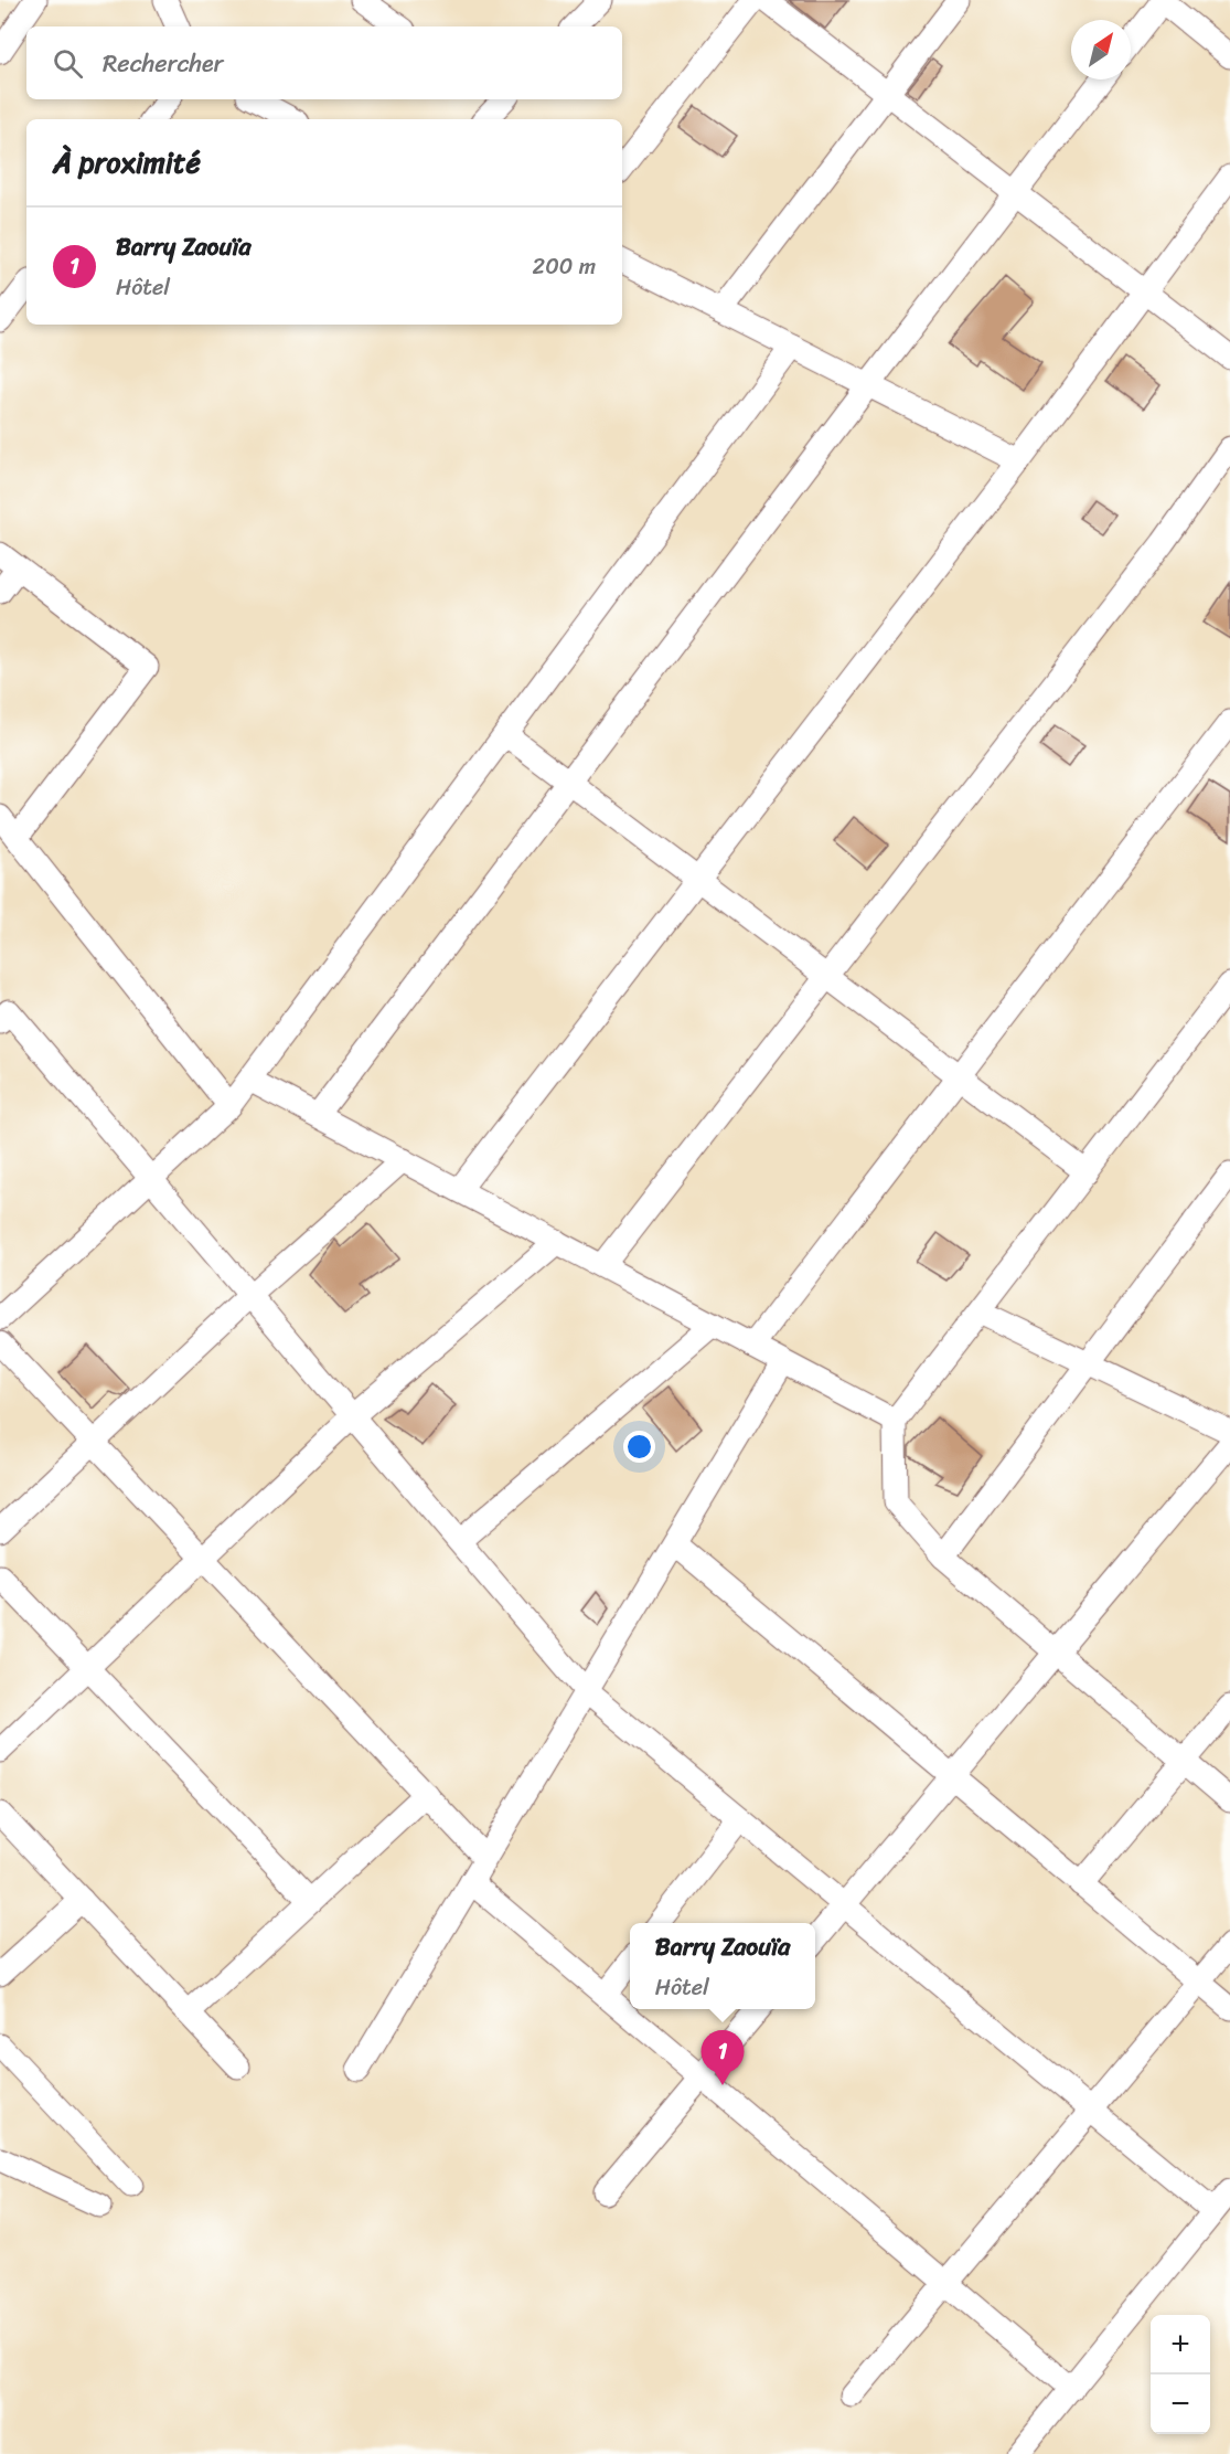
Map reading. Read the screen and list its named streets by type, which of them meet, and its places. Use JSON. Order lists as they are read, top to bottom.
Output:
{
  "north": "top right",
  "page": {
    "search": "Rechercher",
    "heading": "À proximité",
    "list": [
      {
        "mark": "1",
        "name": "Barry Zaouïa",
        "note": "Hôtel",
        "value": "200 m"
      }
    ],
    "popup": ["Barry Zaouïa", "Hôtel"],
    "pins": "1",
    "map_buttons": ["+", "−"]
  }
}
